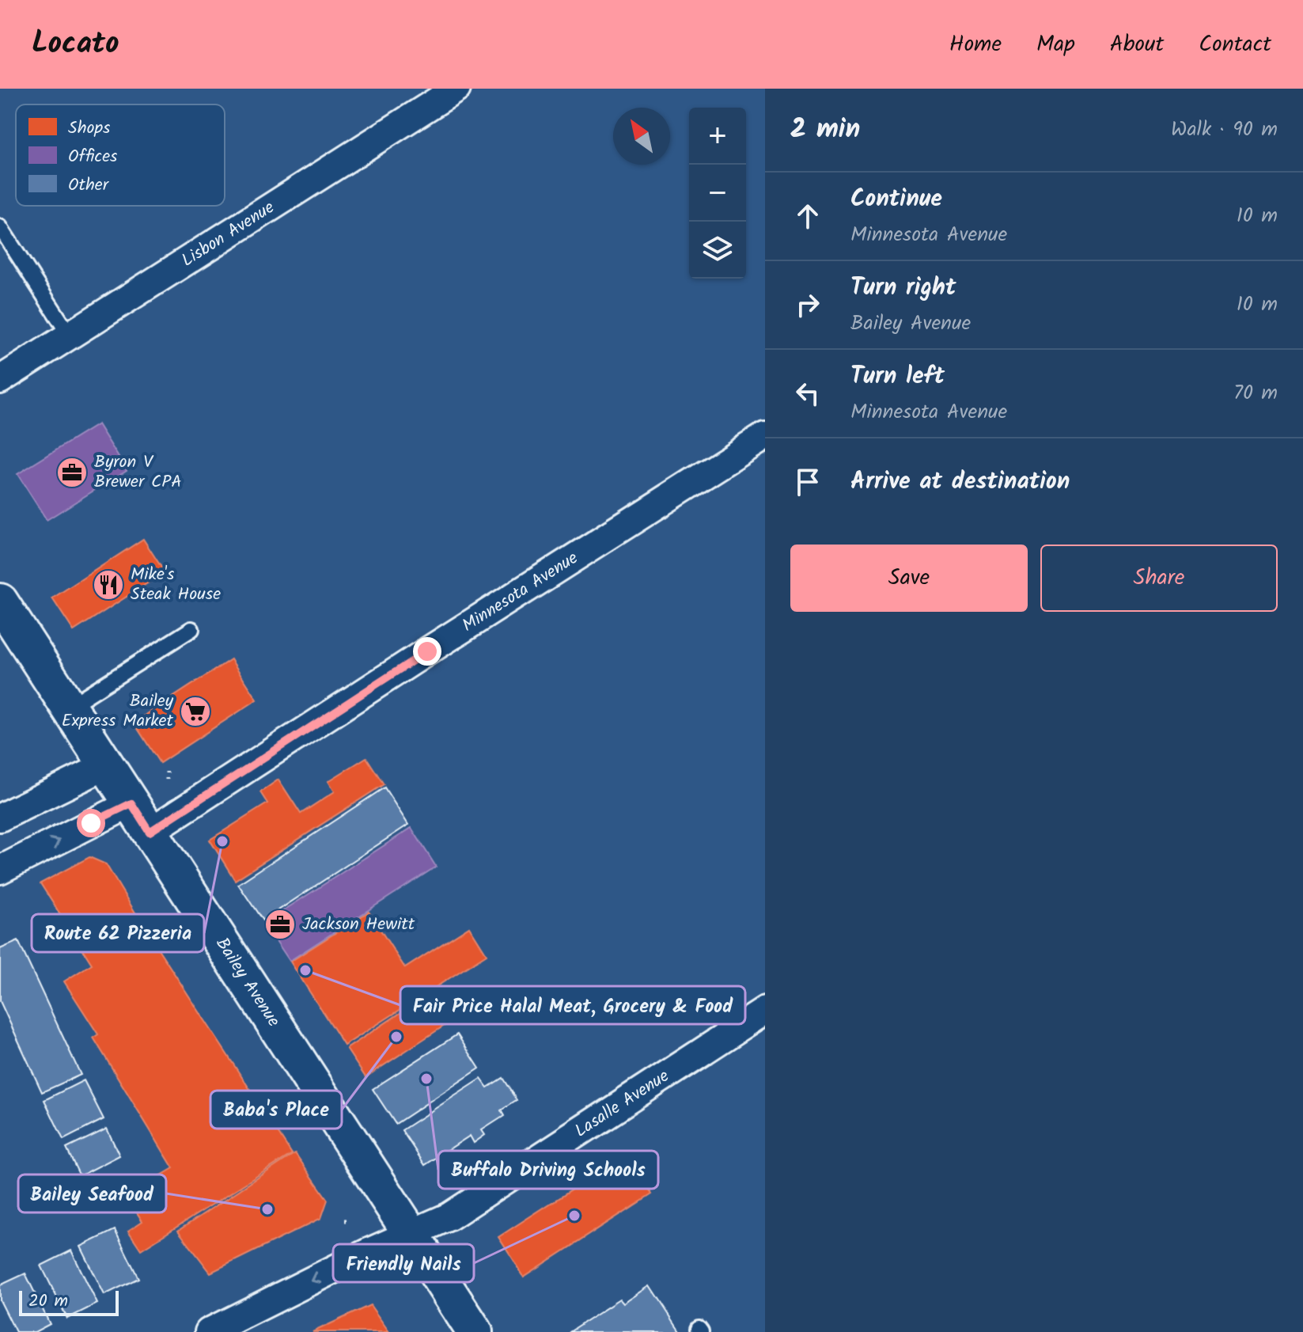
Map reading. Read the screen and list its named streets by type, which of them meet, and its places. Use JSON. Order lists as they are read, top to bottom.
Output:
{
  "streets": {
    "main road": ["Bailey Avenue"],
    "street": ["Lisbon Avenue", "Minnesota Avenue", "Lasalle Avenue"]
  },
  "crossings": [
    ["Minnesota Avenue", "Bailey Avenue"],
    ["Bailey Avenue", "Lasalle Avenue"]
  ],
  "one_way": ["Lasalle Avenue"],
  "places": {
    "office": ["Byron V Brewer CPA", "Jackson Hewitt"],
    "restaurant": ["Mike's Steak House"],
    "supermarket": ["Bailey Express Market"],
    "other": [
      "Route 62 Pizzeria",
      "Fair Price Halal Meat, Grocery & Food",
      "Baba's Place",
      "Buffalo Driving Schools",
      "Bailey Seafood",
      "Friendly Nails"
    ]
  },
  "legend": ["Shops", "Offices", "Other"],
  "scale_bar": "20 m",
  "north": "top left",
  "page": {
    "header": "Locato",
    "nav": [
      "Home",
      "Map",
      "About",
      "Contact"
    ],
    "heading": ["2 min", "Walk · 90 m"],
    "map_buttons": ["+", "−"],
    "list": [
      ["Continue", "Minnesota Avenue", "10 m"],
      ["Turn right", "Bailey Avenue", "10 m"],
      ["Turn left", "Minnesota Avenue", "70 m"],
      "Arrive at destination"
    ],
    "buttons": ["Save", "Share"],
    "scale": "20 m"
  }
}
